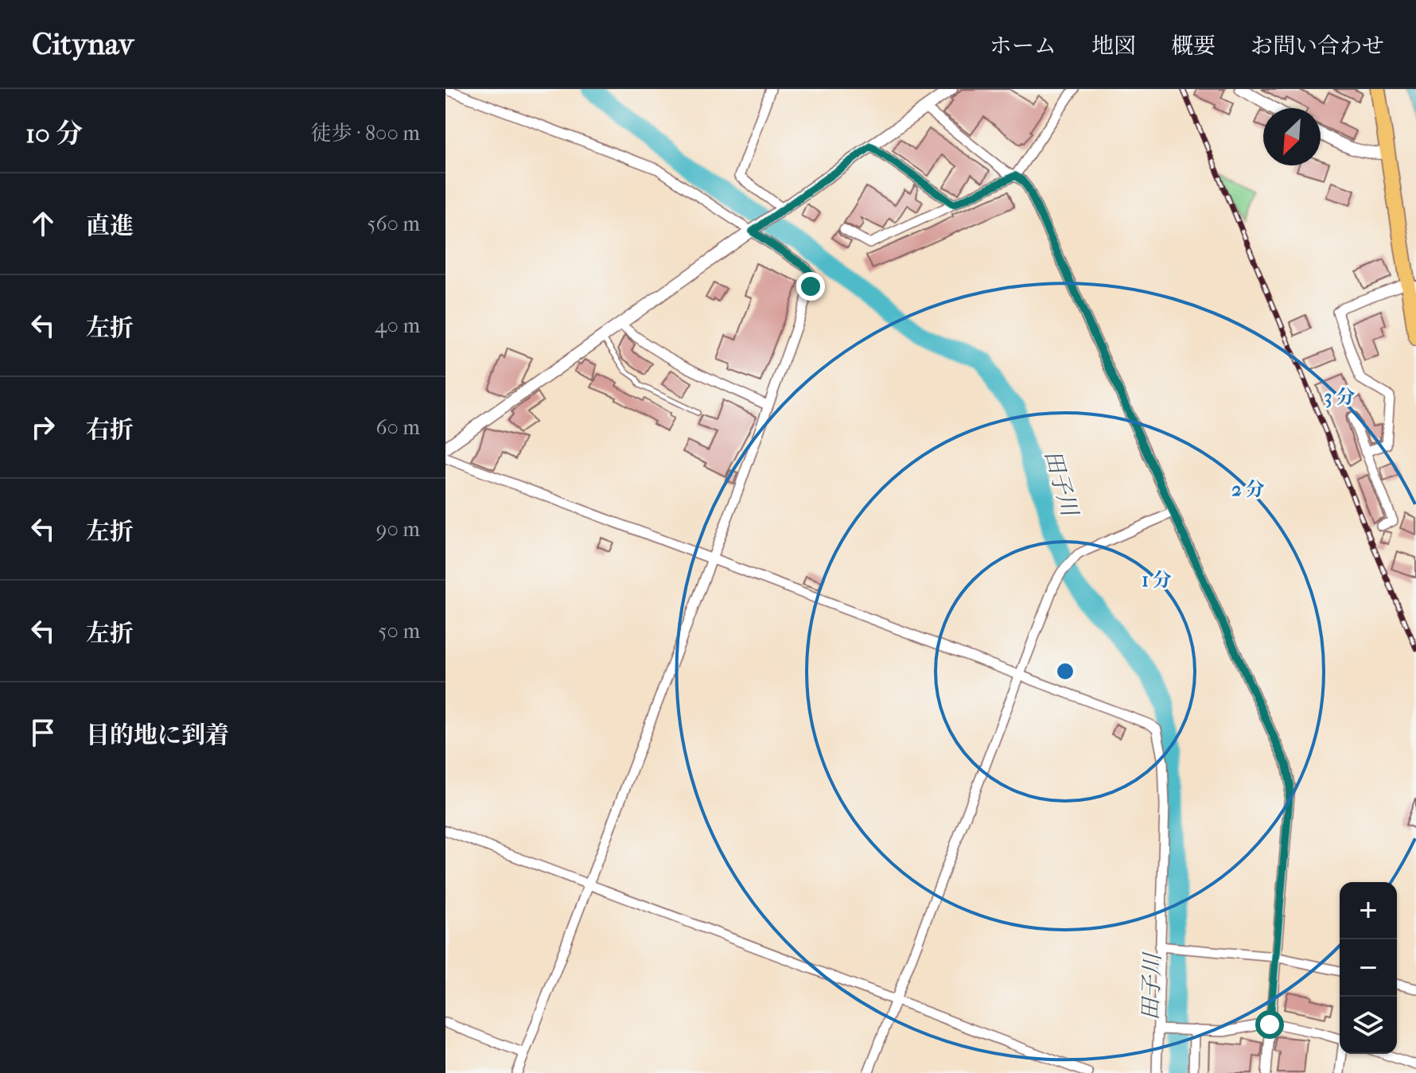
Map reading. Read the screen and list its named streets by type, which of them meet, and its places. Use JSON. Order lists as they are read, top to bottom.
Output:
{
  "water": ["田子川"],
  "north": "bottom left",
  "page": {
    "header": "Citynav",
    "nav": [
      "ホーム",
      "地図",
      "概要",
      "お問い合わせ"
    ],
    "heading": ["10 分", "徒歩 · 800 m"],
    "list": [
      ["直進", "560 m"],
      ["左折", "40 m"],
      ["右折", "60 m"],
      ["左折", "90 m"],
      ["左折", "50 m"],
      "目的地に到着"
    ],
    "map_buttons": ["+", "−"]
  },
  "rings": ["3 分", "2 分", "1 分"]
}
